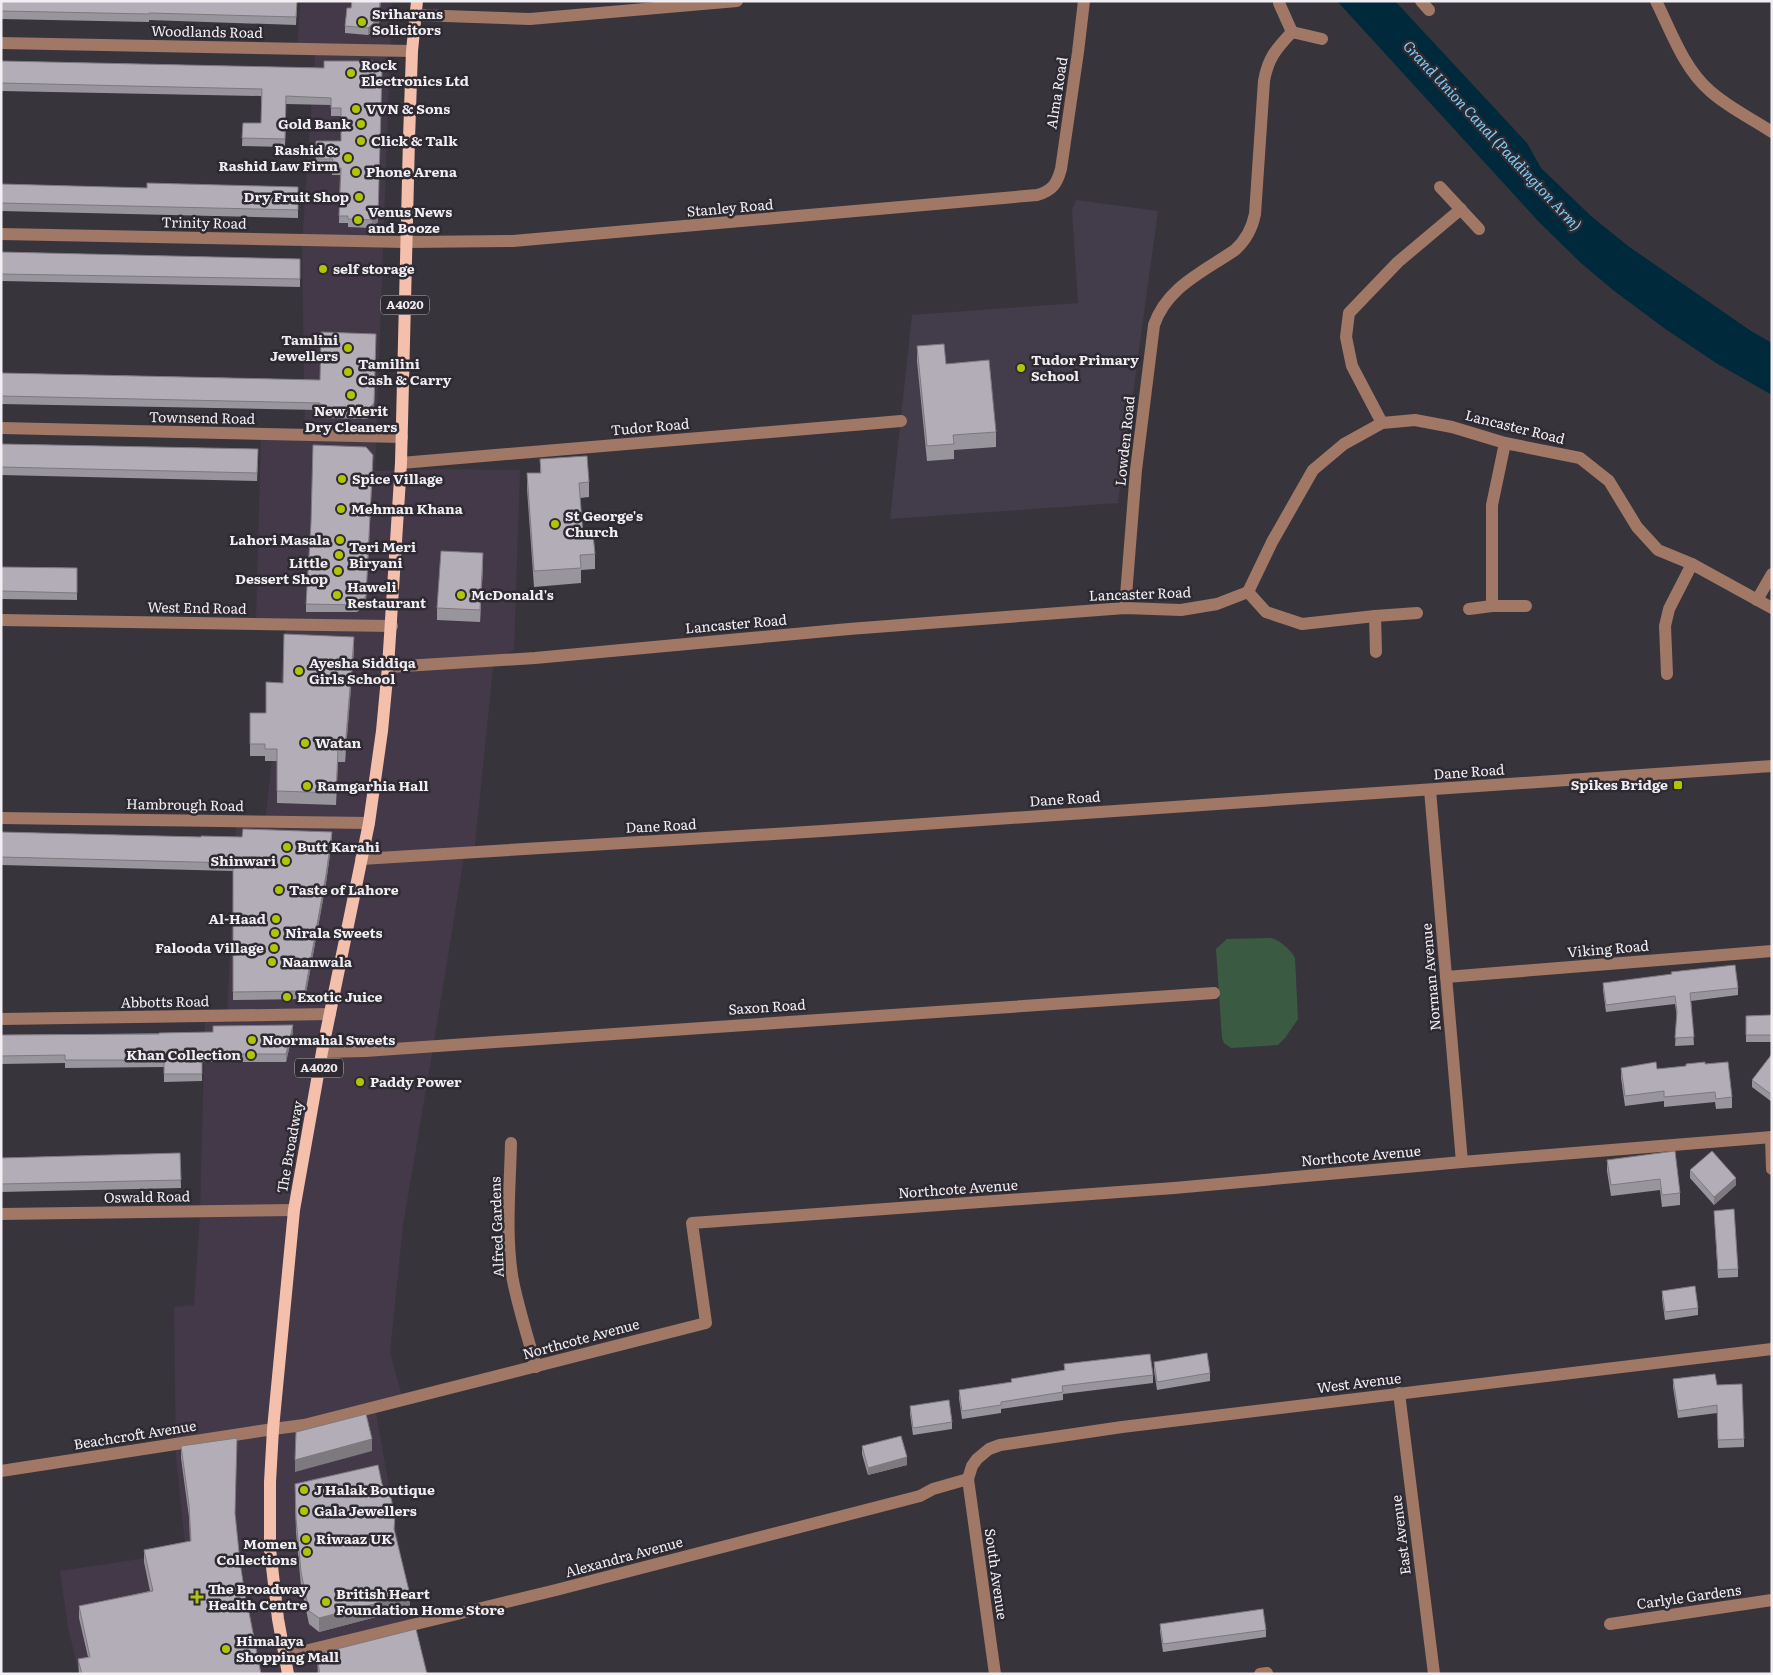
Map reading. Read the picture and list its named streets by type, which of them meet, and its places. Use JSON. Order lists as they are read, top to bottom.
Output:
{
  "streets": {
    "main road": ["A4020", "The Broadway"],
    "street": [
      "Woodlands Road",
      "Alma Road",
      "Stanley Road",
      "Trinity Road",
      "Townsend Road",
      "Tudor Road",
      "Lancaster Road",
      "Lowden Road",
      "West End Road",
      "Dane Road",
      "Hambrough Road",
      "Viking Road",
      "Norman Avenue",
      "Abbotts Road",
      "Saxon Road",
      "Northcote Avenue",
      "Oswald Road",
      "Alfred Gardens",
      "West Avenue",
      "Beachcroft Avenue",
      "East Avenue",
      "Alexandra Avenue",
      "South Avenue",
      "Carlyle Gardens"
    ]
  },
  "crossings": [
    ["Woodlands Road", "The Broadway"],
    ["Alma Road", "Stanley Road"],
    ["Stanley Road", "Trinity Road"],
    ["Stanley Road", "The Broadway"],
    ["Trinity Road", "The Broadway"],
    ["Townsend Road", "The Broadway"],
    ["Tudor Road", "The Broadway"],
    ["Lancaster Road", "Lowden Road"],
    ["Lancaster Road", "The Broadway"],
    ["West End Road", "The Broadway"],
    ["Dane Road", "Norman Avenue"],
    ["Dane Road", "The Broadway"],
    ["Hambrough Road", "The Broadway"],
    ["Viking Road", "Norman Avenue"],
    ["Norman Avenue", "Northcote Avenue"],
    ["Abbotts Road", "The Broadway"],
    ["Saxon Road", "The Broadway"],
    ["The Broadway", "Northcote Avenue"],
    ["The Broadway", "Oswald Road"],
    ["The Broadway", "Beachcroft Avenue"],
    ["The Broadway", "Alexandra Avenue"],
    ["Northcote Avenue", "Alfred Gardens"],
    ["Northcote Avenue", "Beachcroft Avenue"],
    ["West Avenue", "East Avenue"],
    ["West Avenue", "Alexandra Avenue"],
    ["West Avenue", "South Avenue"],
    ["Alexandra Avenue", "South Avenue"]
  ],
  "water": ["Grand Union Canal (Paddington Arm)"],
  "places": {
    "other": [
      "Sriharans Solicitors",
      "Rock Electronics Ltd",
      "VVN & Sons",
      "Gold Bank",
      "Click & Talk",
      "Rashid & Rashid Law Firm",
      "Phone Arena",
      "Dry Fruit Shop",
      "Venus News and Booze",
      "self storage",
      "Tamlini Jewellers",
      "Tudor Primary School",
      "Tamilini Cash & Carry",
      "New Merit Dry Cleaners",
      "Spice Village",
      "Mehman Khana",
      "St George's Church",
      "Lahori Masala",
      "Teri Meri Biryani",
      "Little Dessert Shop",
      "Haweli Restaurant",
      "McDonald's",
      "Ayesha Siddiqa Girls School",
      "Watan",
      "Ramgarhia Hall",
      "Butt Karahi",
      "Shinwari",
      "Taste of Lahore",
      "Al-Haad",
      "Nirala Sweets",
      "Falooda Village",
      "Naanwala",
      "Exotic Juice",
      "Noormahal Sweets",
      "Khan Collection",
      "Paddy Power",
      "J Halak Boutique",
      "Gala Jewellers",
      "Riwaaz UK",
      "Momen Collections",
      "British Heart Foundation Home Store",
      "Himalaya Shopping Mall"
    ],
    "transit": ["Spikes Bridge"],
    "health": ["The Broadway Health Centre"]
  }
}
